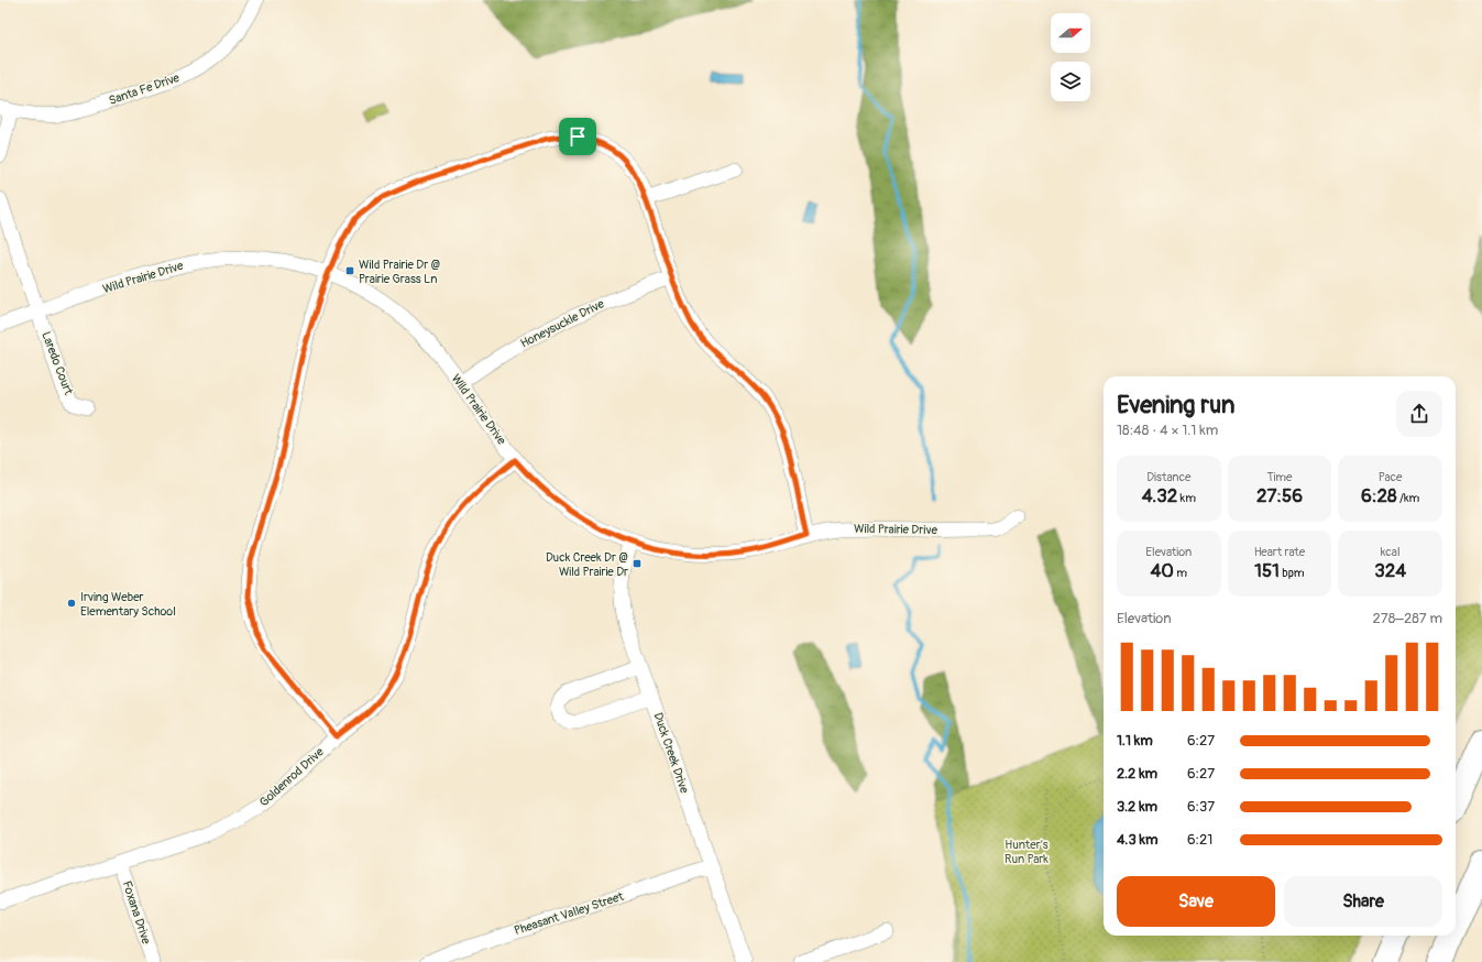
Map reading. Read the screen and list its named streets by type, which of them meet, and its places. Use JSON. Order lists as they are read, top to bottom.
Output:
{
  "streets": {
    "street": [
      "Santa Fe Drive",
      "Wild Prairie Drive",
      "Honeysuckle Drive",
      "Laredo Court",
      "Duck Creek Drive",
      "Goldenrod Drive",
      "Foxana Drive",
      "Pheasant Valley Street"
    ]
  },
  "crossings": [
    ["Wild Prairie Drive", "Honeysuckle Drive"],
    ["Wild Prairie Drive", "Laredo Court"],
    ["Wild Prairie Drive", "Duck Creek Drive"],
    ["Wild Prairie Drive", "Goldenrod Drive"],
    ["Duck Creek Drive", "Pheasant Valley Street"],
    ["Goldenrod Drive", "Foxana Drive"]
  ],
  "parks": ["Hunter's Run Park"],
  "places": {
    "transit": ["Wild Prairie Dr @ Prairie Grass Ln", "Duck Creek Dr @ Wild Prairie Dr"],
    "other": ["Irving Weber Elementary School"]
  },
  "north": "right",
  "page": {
    "heading": ["Evening run", "18:48 · 4 × 1.1 km"],
    "stats": [
      ["Distance", "4.32 km"],
      ["Time", "27:56"],
      ["Pace", "6:28 /km"],
      ["Elevation", "40 m"],
      ["Heart rate", "151 bpm"],
      ["kcal", "324"]
    ],
    "chart": ["Elevation", "278–287 m"],
    "list": [
      {
        "name": "1.1 km",
        "note": "6:27"
      },
      {
        "name": "2.2 km",
        "note": "6:27"
      },
      {
        "name": "3.2 km",
        "note": "6:37"
      },
      {
        "name": "4.3 km",
        "note": "6:21"
      }
    ],
    "buttons": ["Save", "Share"]
  }
}
